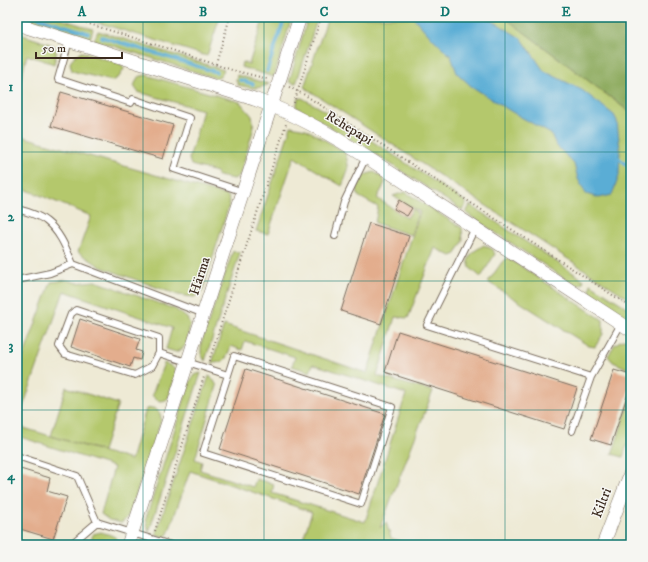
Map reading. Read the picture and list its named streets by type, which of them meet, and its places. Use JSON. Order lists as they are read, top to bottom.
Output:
{
  "streets": {
    "street": ["Rehepapi", "Härma", "Kiltri"]
  },
  "crossings": [
    ["Rehepapi", "Härma"]
  ],
  "scale_bar": "50 m",
  "grid": {
    "columns": [
      "A",
      "B",
      "C",
      "D",
      "E"
    ],
    "rows": [
      "1",
      "2",
      "3",
      "4"
    ]
  }
}
